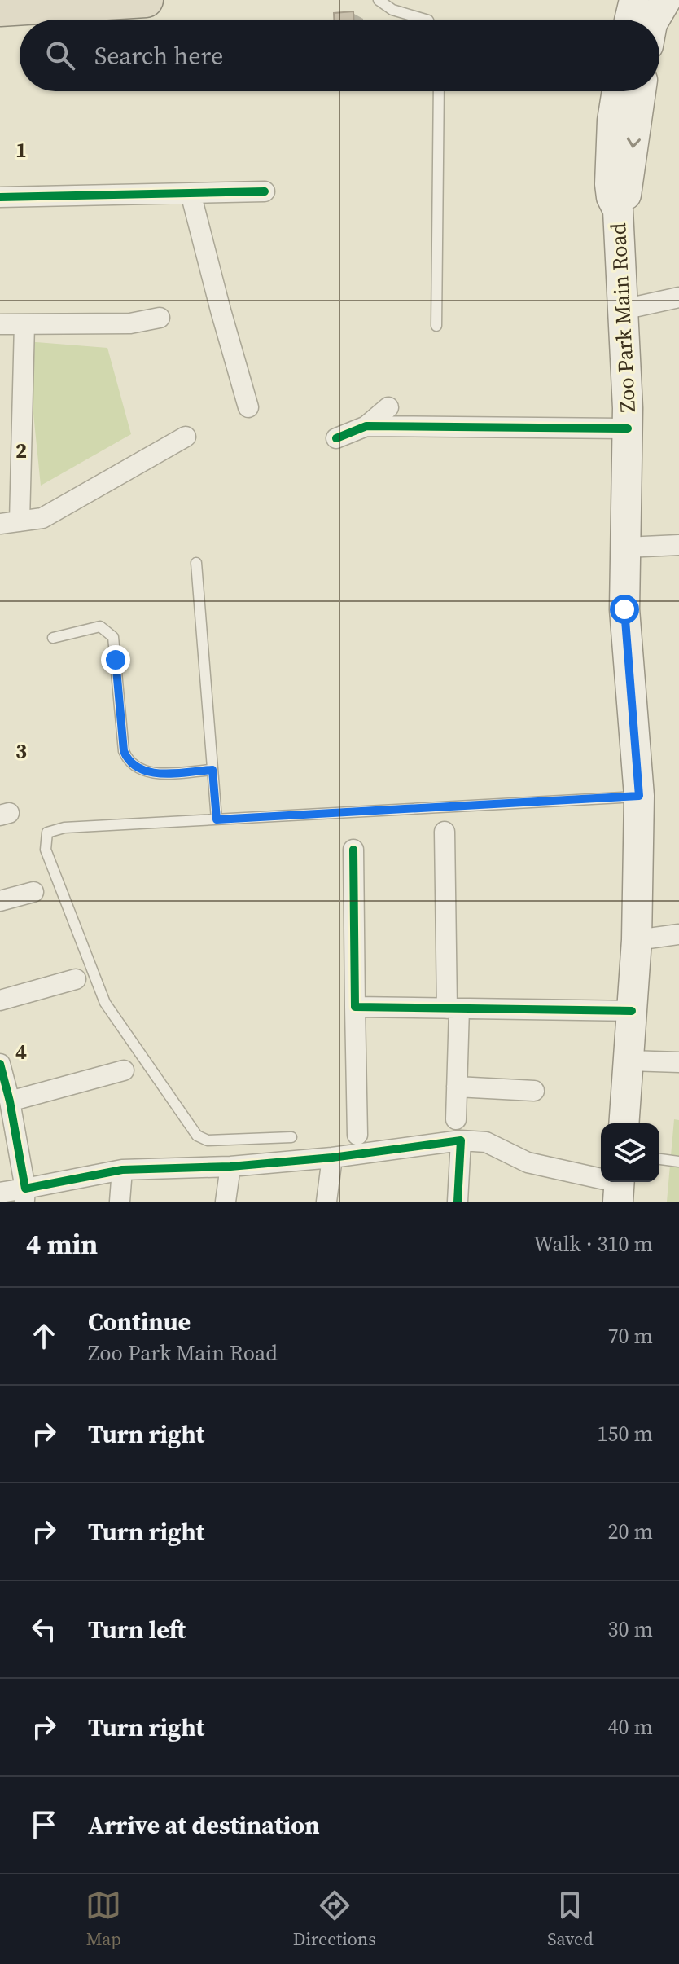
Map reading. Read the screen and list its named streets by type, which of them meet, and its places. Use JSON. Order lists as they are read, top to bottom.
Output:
{
  "streets": {
    "main road": ["Zoo Park Main Road"]
  },
  "page": {
    "search": "Search here",
    "heading": ["4 min", "Walk · 310 m"],
    "list": [
      ["Continue", "Zoo Park Main Road", "70 m"],
      ["Turn right", "150 m"],
      ["Turn right", "20 m"],
      ["Turn left", "30 m"],
      ["Turn right", "40 m"],
      "Arrive at destination"
    ],
    "nav": ["Map", "Directions", "Saved"]
  },
  "grid": {
    "rows": [
      "1",
      "2",
      "3",
      "4"
    ]
  }
}
